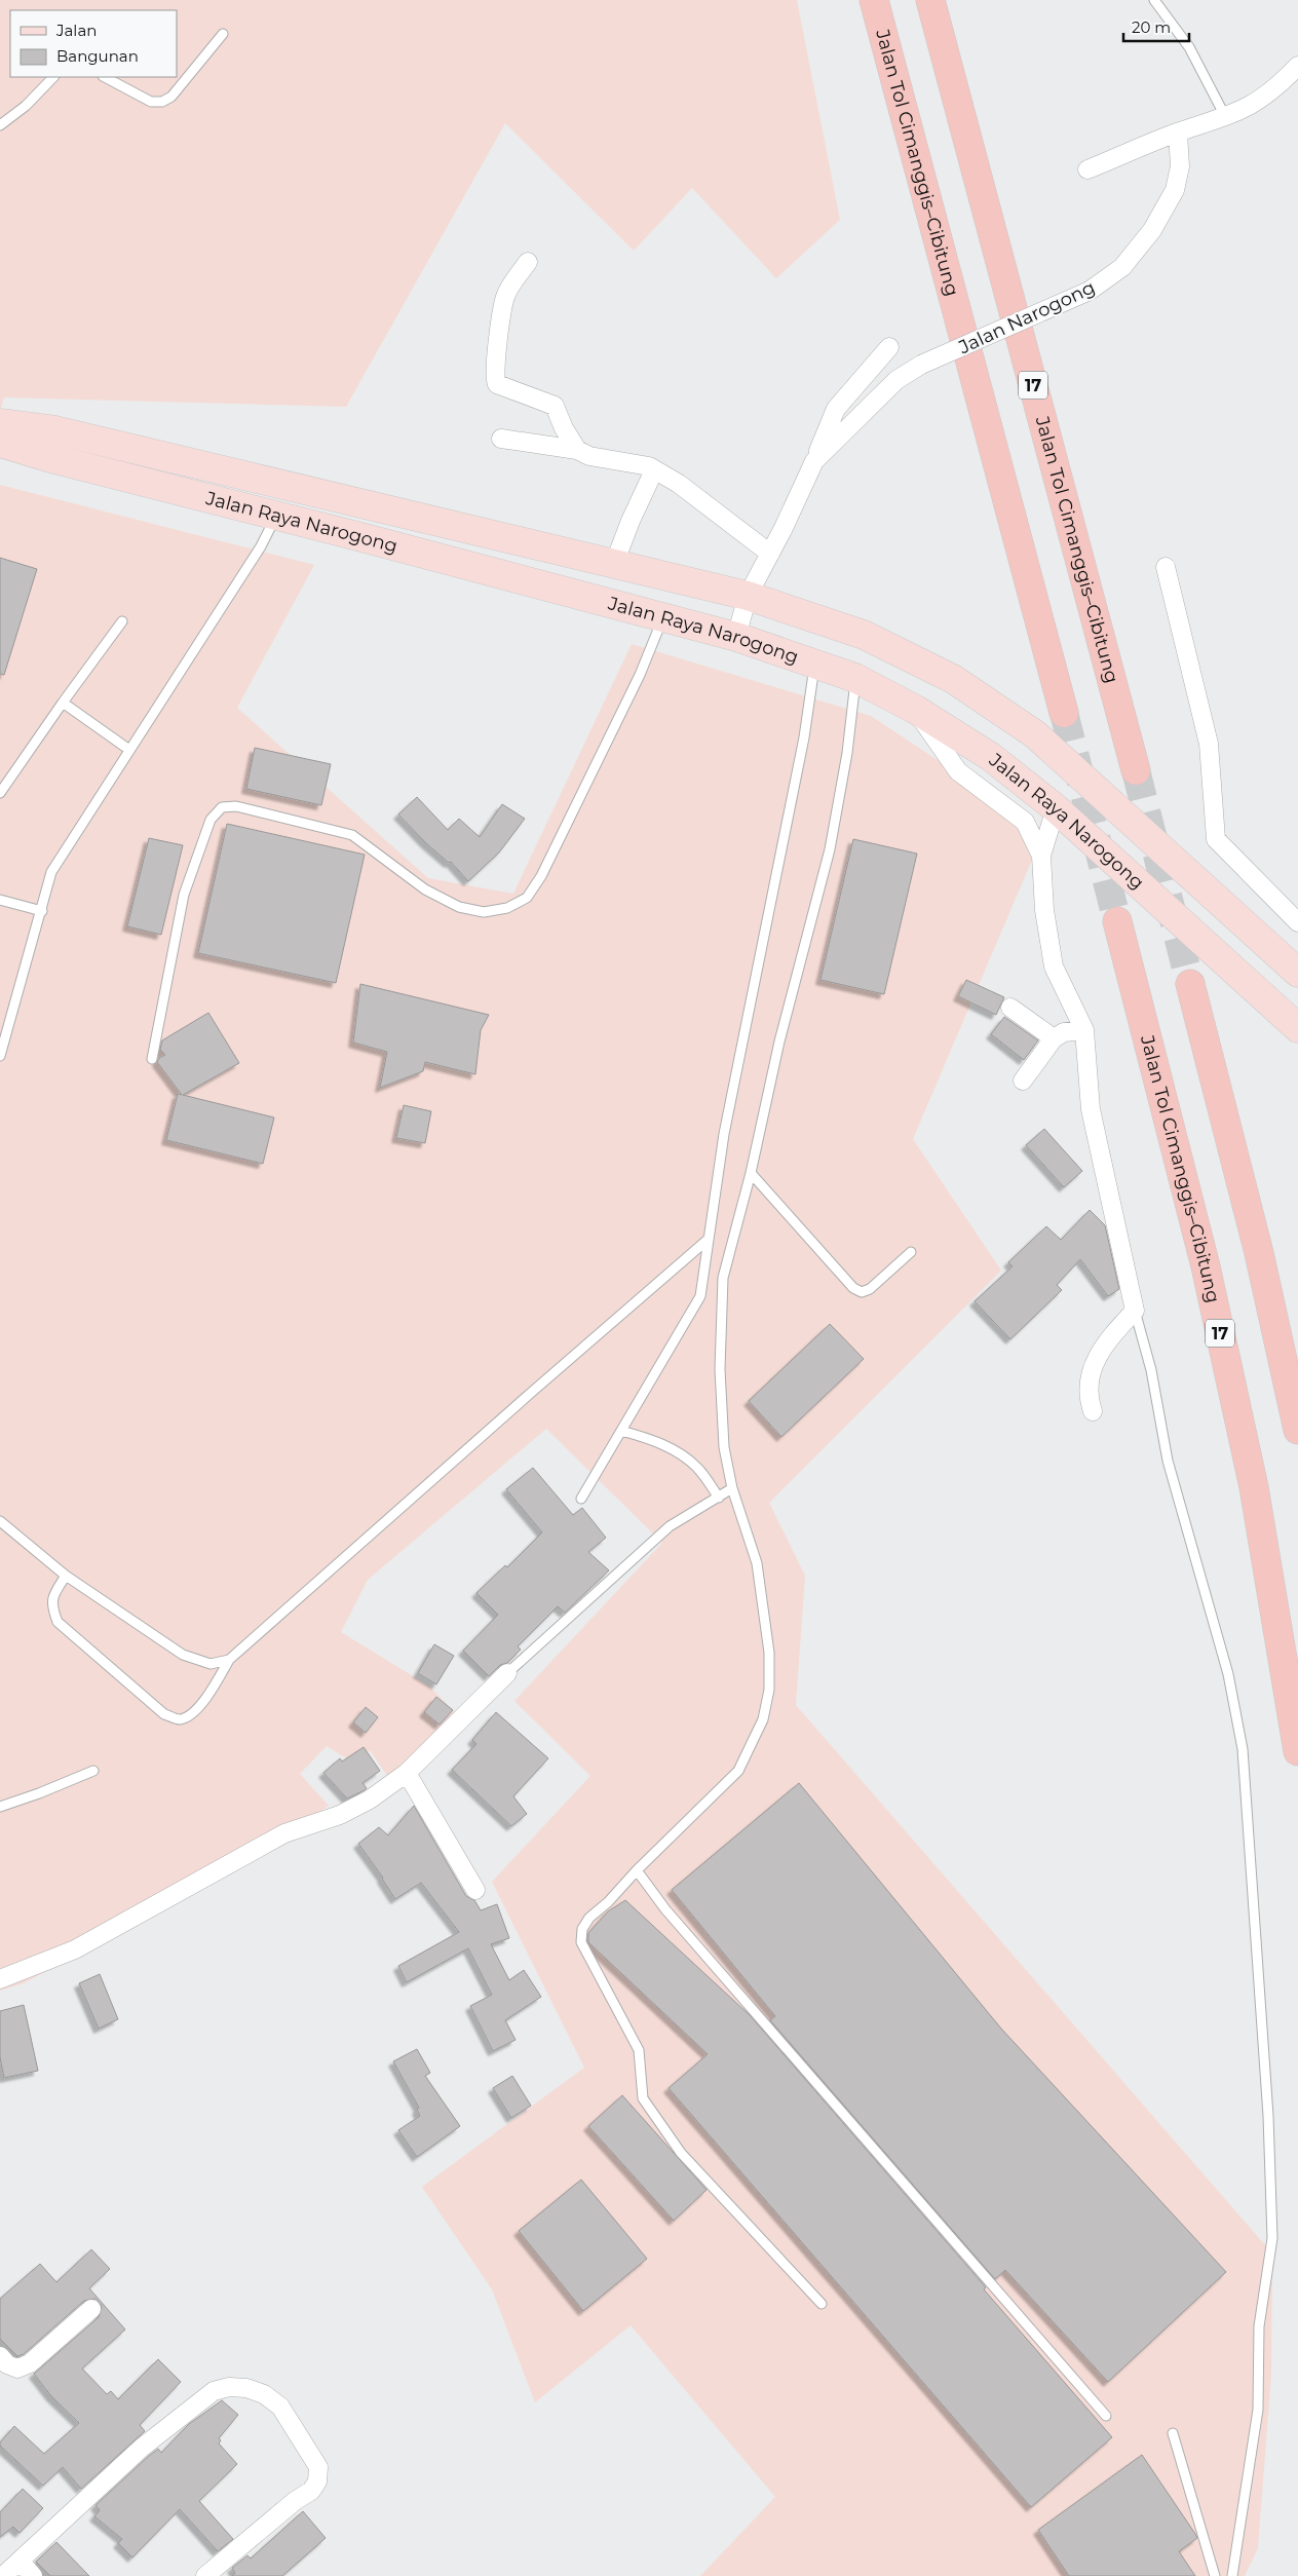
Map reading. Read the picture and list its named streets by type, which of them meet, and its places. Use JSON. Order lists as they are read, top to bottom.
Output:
{
  "streets": {
    "highway": ["Jalan Tol Cimanggis–Cibitung", "17"],
    "main road": ["Jalan Raya Narogong"],
    "street": ["Jalan Narogong"]
  },
  "crossings": [
    ["Jalan Narogong", "Jalan Raya Narogong"]
  ],
  "legend": ["Jalan", "Bangunan"],
  "scale_bar": "20 m"
}
